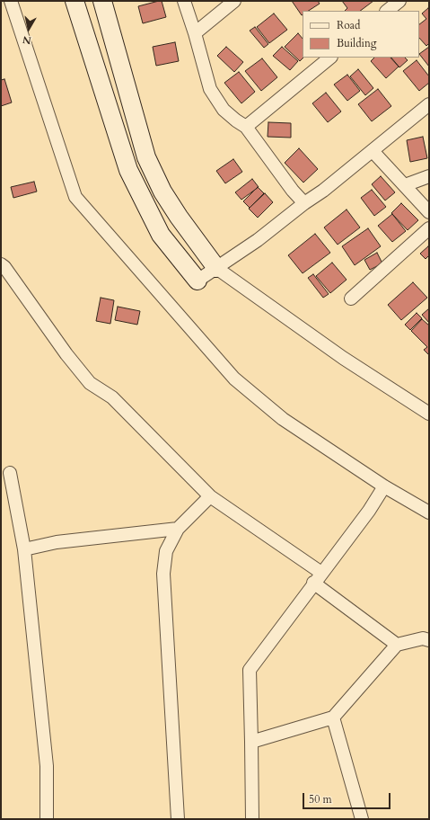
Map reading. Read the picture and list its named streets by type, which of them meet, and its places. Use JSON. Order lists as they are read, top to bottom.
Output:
{
  "legend": ["Road", "Building"],
  "scale_bar": "50 m",
  "north": "bottom"
}
